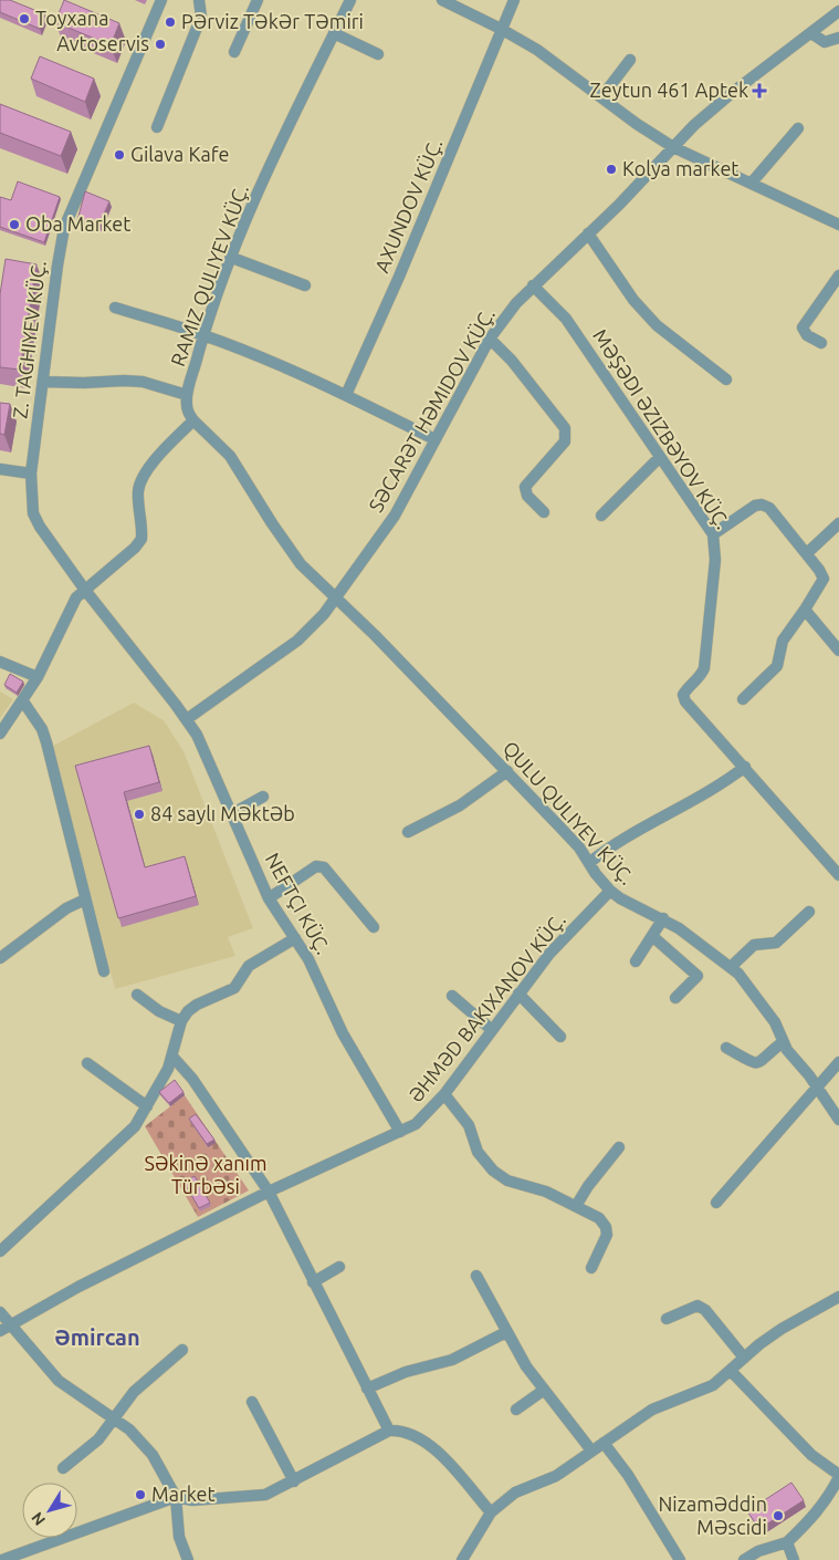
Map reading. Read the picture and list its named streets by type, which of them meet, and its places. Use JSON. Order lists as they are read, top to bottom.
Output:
{
  "streets": {
    "street": [
      "AXUNDOV KÜÇ.",
      "RAMIZ QULIYEV KÜÇ.",
      "Z. TAGHIYEV KÜÇ.",
      "SƏCARƏT HƏMIDOV KÜÇ.",
      "MƏŞƏDI ƏZIZBƏYOV KÜÇ.",
      "QULU QULIYEV KÜÇ.",
      "NEFTÇI KÜÇ."
    ]
  },
  "crossings": [
    ["Z. TAGHIYEV KÜÇ.", "NEFTÇI KÜÇ."],
    ["SƏCARƏT HƏMIDOV KÜÇ.", "MƏŞƏDI ƏZIZBƏYOV KÜÇ."],
    ["SƏCARƏT HƏMIDOV KÜÇ.", "QULU QULIYEV KÜÇ."],
    ["SƏCARƏT HƏMIDOV KÜÇ.", "NEFTÇI KÜÇ."]
  ],
  "districts": ["Əmircan"],
  "parks": ["Səkinə xanım Türbəsi"],
  "places": {
    "other": [
      "Toyxana",
      "Pərviz Təkər Təmiri",
      "Avtoservis",
      "Gilava Kafe",
      "Kolya market",
      "Oba Market",
      "84 saylı Məktəb",
      "Market",
      "Nizaməddin Məscidi"
    ],
    "health": ["Zeytun 461 Aptek"]
  },
  "north": "bottom left"
}
